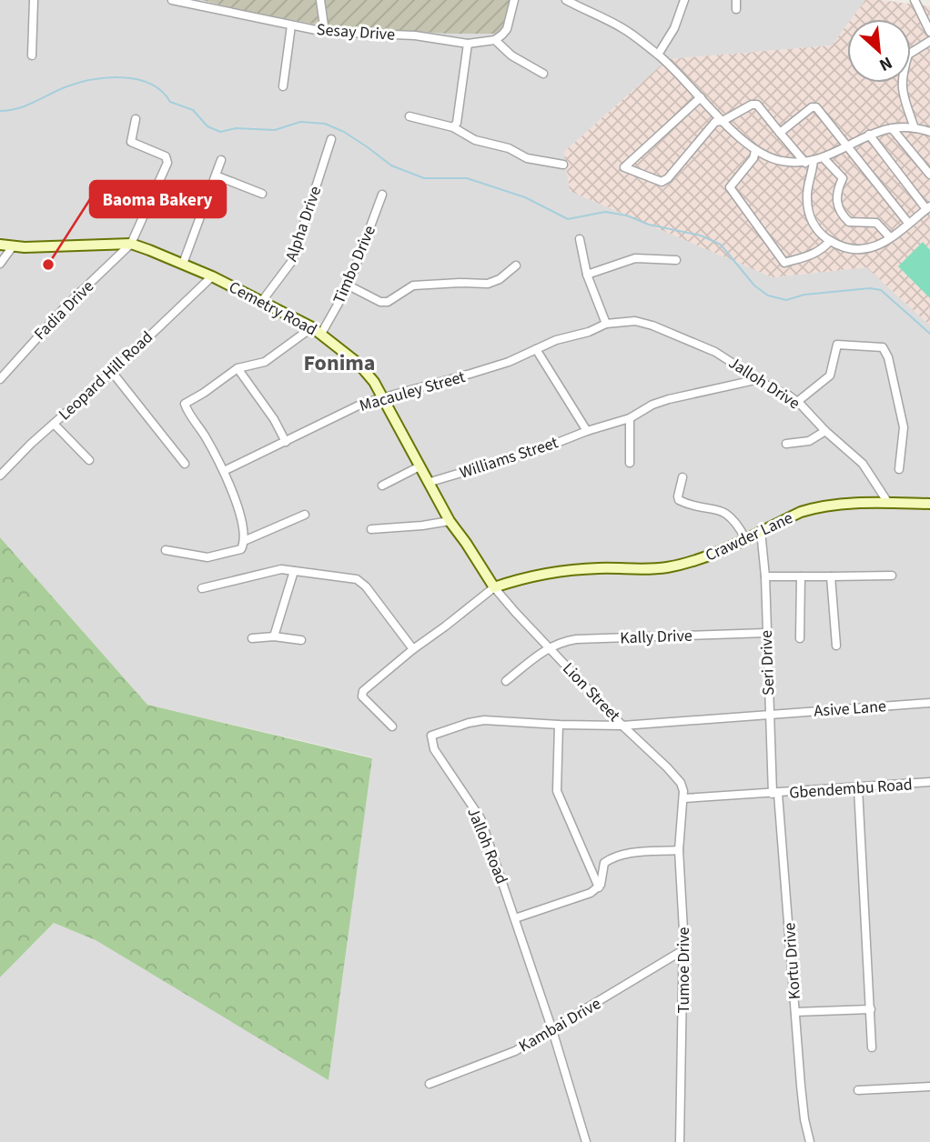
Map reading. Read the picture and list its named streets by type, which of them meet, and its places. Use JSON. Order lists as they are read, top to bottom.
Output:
{
  "streets": {
    "street": [
      "Sesay Drive",
      "Alpha Drive",
      "Timbo Drive",
      "Cemetry Road",
      "Fadia Drive",
      "Leopard Hill Road",
      "Jalloh Drive",
      "Macauley Street",
      "Williams Street",
      "Crawder Lane",
      "Kally Drive",
      "Seri Drive",
      "Lion Street",
      "Asive Lane",
      "Gbendembu Road",
      "Jalloh Road",
      "Kortu Drive",
      "Tumoe Drive",
      "Kambai Drive"
    ]
  },
  "crossings": [
    ["Alpha Drive", "Cemetry Road"],
    ["Timbo Drive", "Cemetry Road"],
    ["Cemetry Road", "Fadia Drive"],
    ["Cemetry Road", "Leopard Hill Road"],
    ["Cemetry Road", "Macauley Street"],
    ["Cemetry Road", "Williams Street"],
    ["Cemetry Road", "Crawder Lane"],
    ["Cemetry Road", "Lion Street"],
    ["Jalloh Drive", "Macauley Street"],
    ["Jalloh Drive", "Williams Street"],
    ["Jalloh Drive", "Crawder Lane"],
    ["Crawder Lane", "Seri Drive"],
    ["Crawder Lane", "Lion Street"],
    ["Kally Drive", "Seri Drive"],
    ["Kally Drive", "Lion Street"],
    ["Seri Drive", "Asive Lane"],
    ["Seri Drive", "Gbendembu Road"],
    ["Seri Drive", "Jalloh Road"],
    ["Seri Drive", "Kortu Drive"],
    ["Lion Street", "Gbendembu Road"],
    ["Lion Street", "Jalloh Road"],
    ["Lion Street", "Tumoe Drive"],
    ["Asive Lane", "Jalloh Road"],
    ["Gbendembu Road", "Kortu Drive"],
    ["Gbendembu Road", "Tumoe Drive"],
    ["Jalloh Road", "Kambai Drive"],
    ["Tumoe Drive", "Kambai Drive"]
  ],
  "districts": ["Fonima"],
  "places": ["Baoma Bakery"],
  "north": "bottom right"
}
